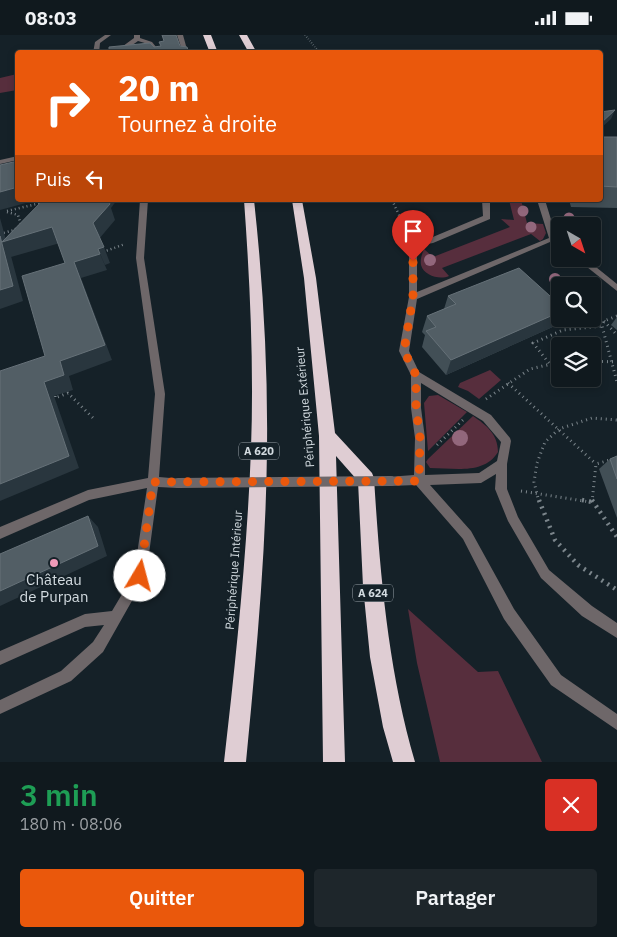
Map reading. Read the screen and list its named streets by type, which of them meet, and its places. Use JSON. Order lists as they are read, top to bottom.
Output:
{
  "streets": {
    "highway": [
      "Périphérique Extérieur",
      "A 620",
      "Périphérique Intérieur",
      "A 624"
    ]
  },
  "crossings": [
    ["Périphérique Extérieur", "A 624"]
  ],
  "places": ["Château de Purpan"],
  "north": "bottom right",
  "page": {
    "status": "08:03",
    "turn": ["20 m", "Tournez à droite"],
    "then": "Puis",
    "heading": ["3 min", "180 m · 08:06"],
    "buttons": ["Quitter", "Partager"]
  }
}
